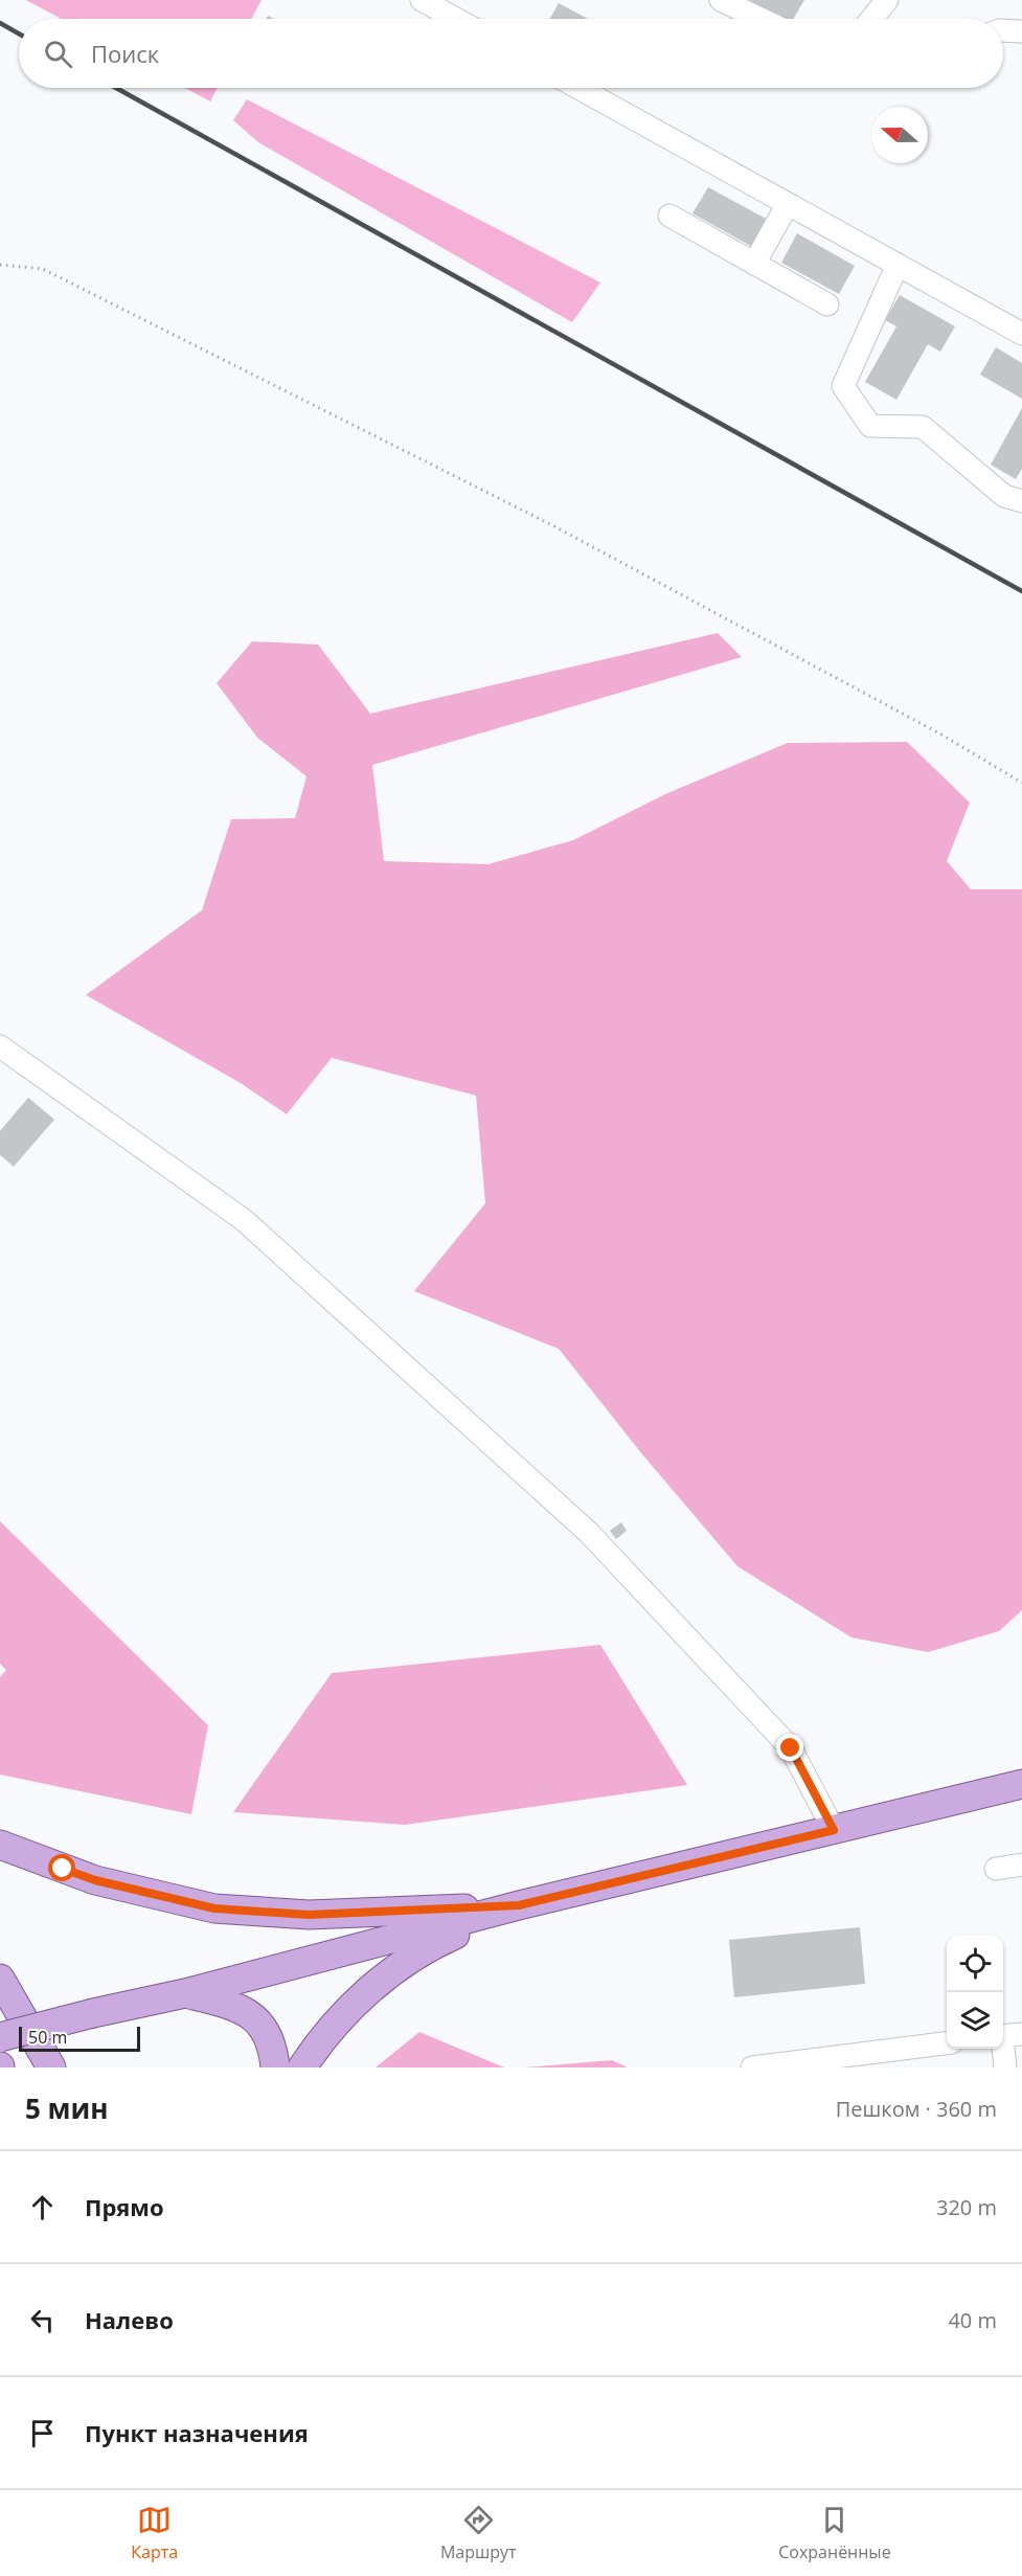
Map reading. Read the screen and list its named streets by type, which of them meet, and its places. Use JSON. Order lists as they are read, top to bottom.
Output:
{
  "scale_bar": "50 m",
  "north": "left",
  "page": {
    "search": "Поиск",
    "scale": "50 m",
    "heading": ["5 мин", "Пешком · 360 m"],
    "list": [
      ["Прямо", "320 m"],
      ["Налево", "40 m"],
      "Пункт назначения"
    ],
    "nav": ["Карта", "Маршрут", "Сохранённые"]
  }
}
